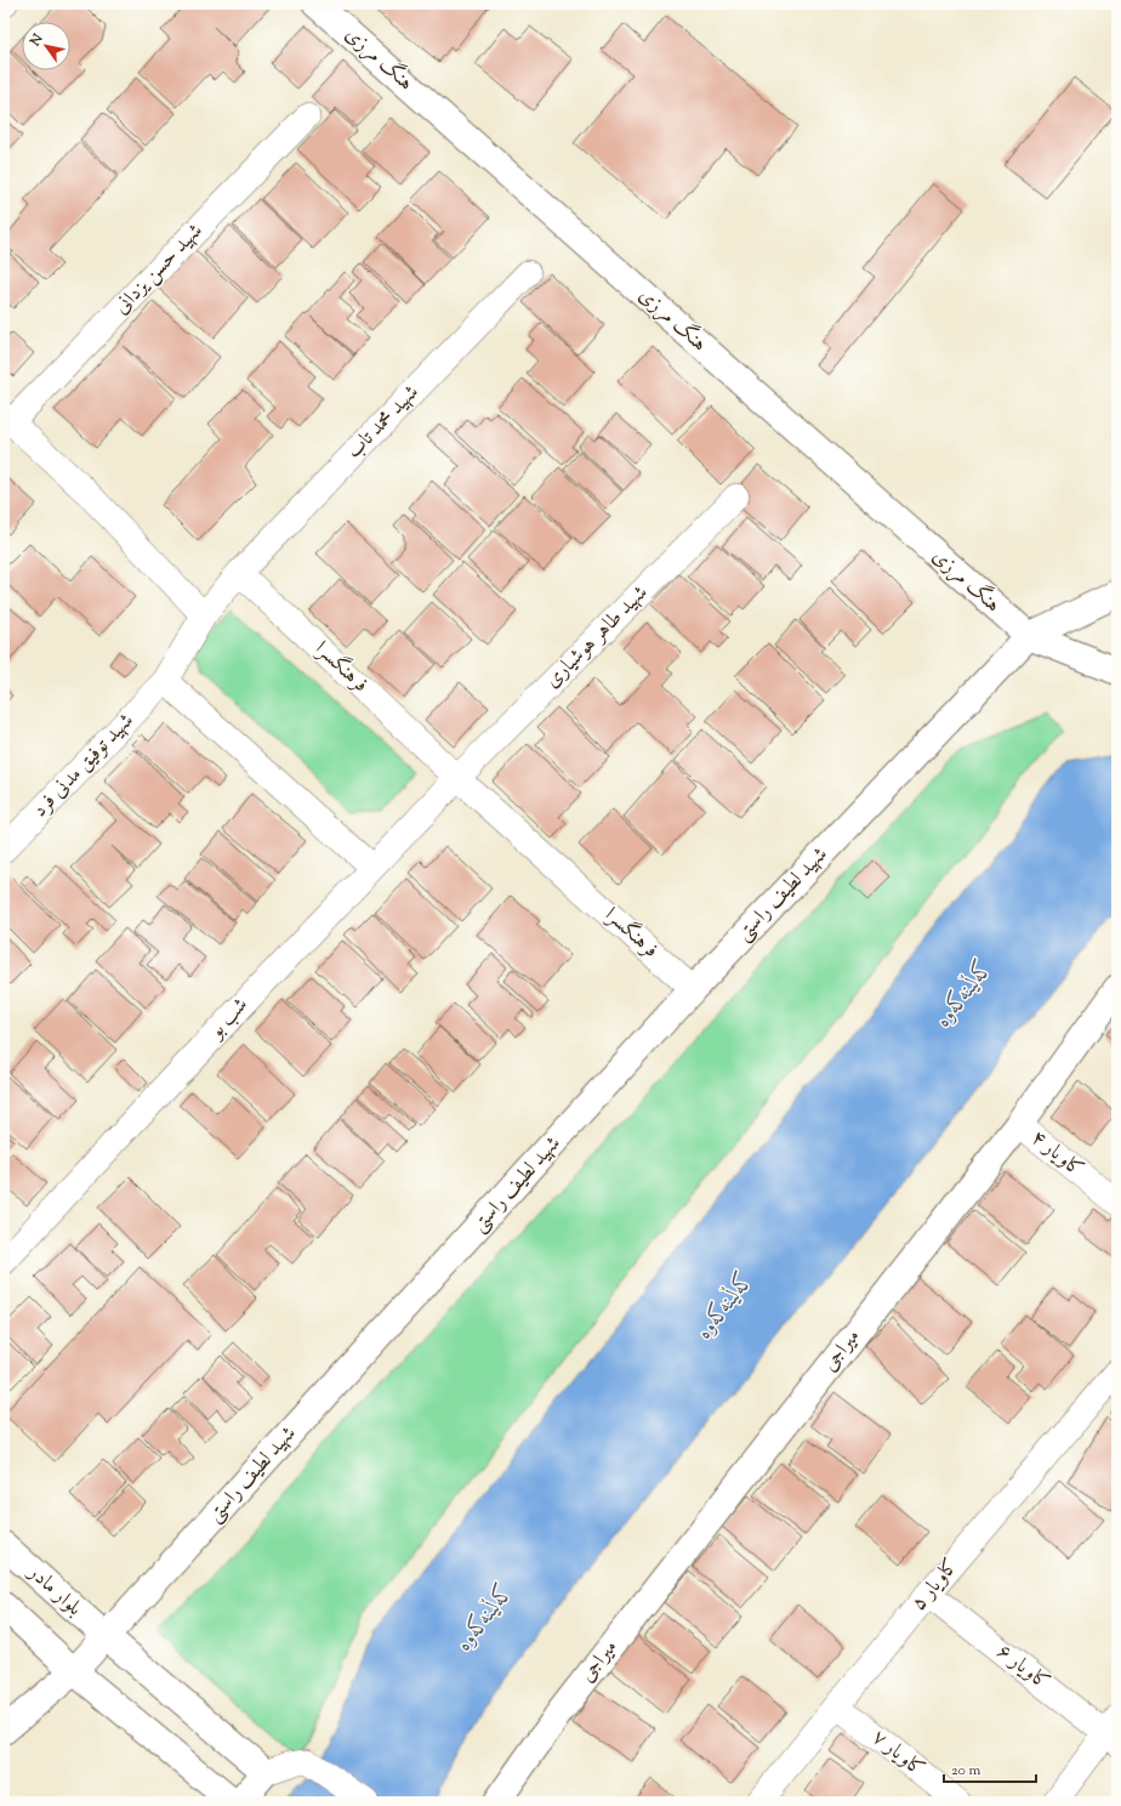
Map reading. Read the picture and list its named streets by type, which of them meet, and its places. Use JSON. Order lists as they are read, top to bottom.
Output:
{
  "streets": {
    "main road": [
      "هنگ مرزی",
      "شهید لطیف راستی",
      "میراجی",
      "بلوار مادر"
    ],
    "street": [
      "شهید حسن یزدانی",
      "شهید محمد تاب",
      "شهید طاهر هوشیاری",
      "فرهنگسرا",
      "شهید توفیق مدنی فرد",
      "شب بو",
      "کاویار ۴",
      "کاویار ۵",
      "کاویار ۶",
      "کاویار ۷"
    ]
  },
  "crossings": [
    ["هنگ مرزی", "شهید لطیف راستی"],
    ["شهید محمد تاب", "فرهنگسرا"],
    ["شهید طاهر هوشیاری", "فرهنگسرا"],
    ["شهید طاهر هوشیاری", "شب بو"],
    ["فرهنگسرا", "شهید لطیف راستی"],
    ["فرهنگسرا", "شب بو"],
    ["شهید لطیف راستی", "بلوار مادر"],
    ["کاویار ۴", "میراجی"],
    ["کاویار ۵", "کاویار ۶"],
    ["کاویار ۵", "کاویار ۷"]
  ],
  "water": ["کەڵینەکەوە"],
  "scale_bar": "20 m",
  "north": "top left"
}
